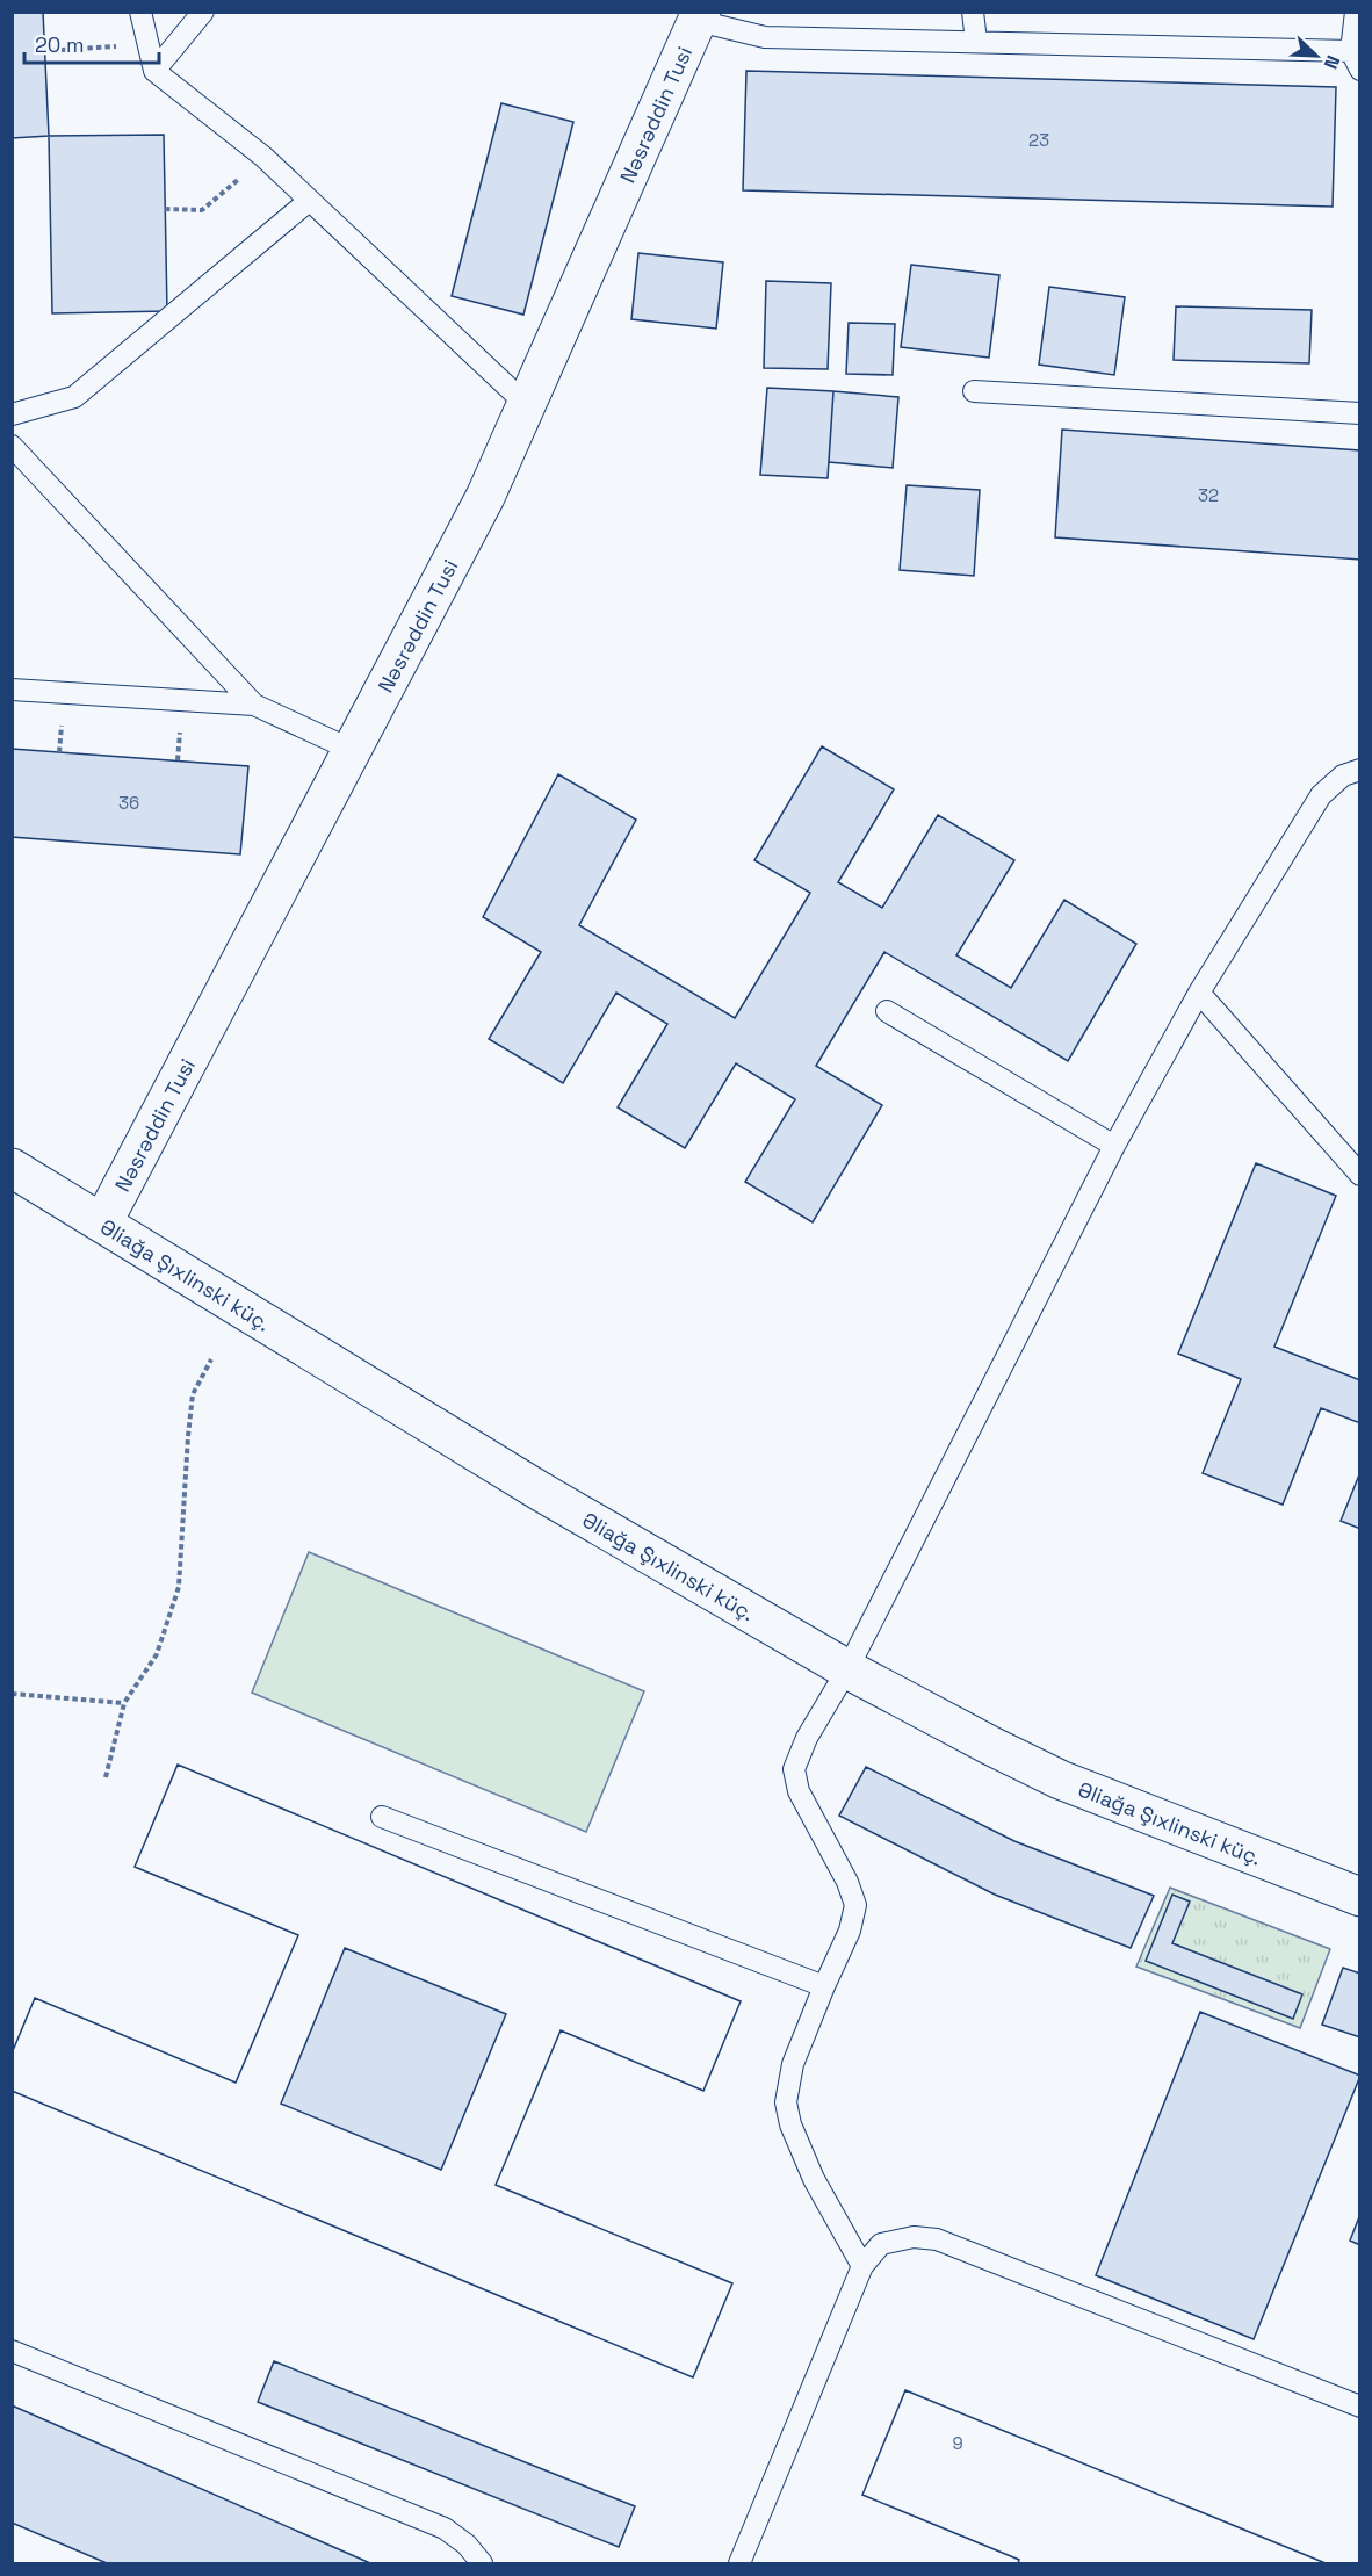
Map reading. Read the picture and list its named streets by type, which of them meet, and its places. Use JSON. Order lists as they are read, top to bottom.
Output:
{
  "streets": {
    "main road": ["Nəsrəddin Tusi", "Əliağa Şıxlinski küç."]
  },
  "crossings": [
    ["Nəsrəddin Tusi", "Əliağa Şıxlinski küç."]
  ],
  "house_numbers": [
    "23",
    "32",
    "36",
    "9"
  ],
  "scale_bar": "20 m",
  "north": "bottom right"
}
